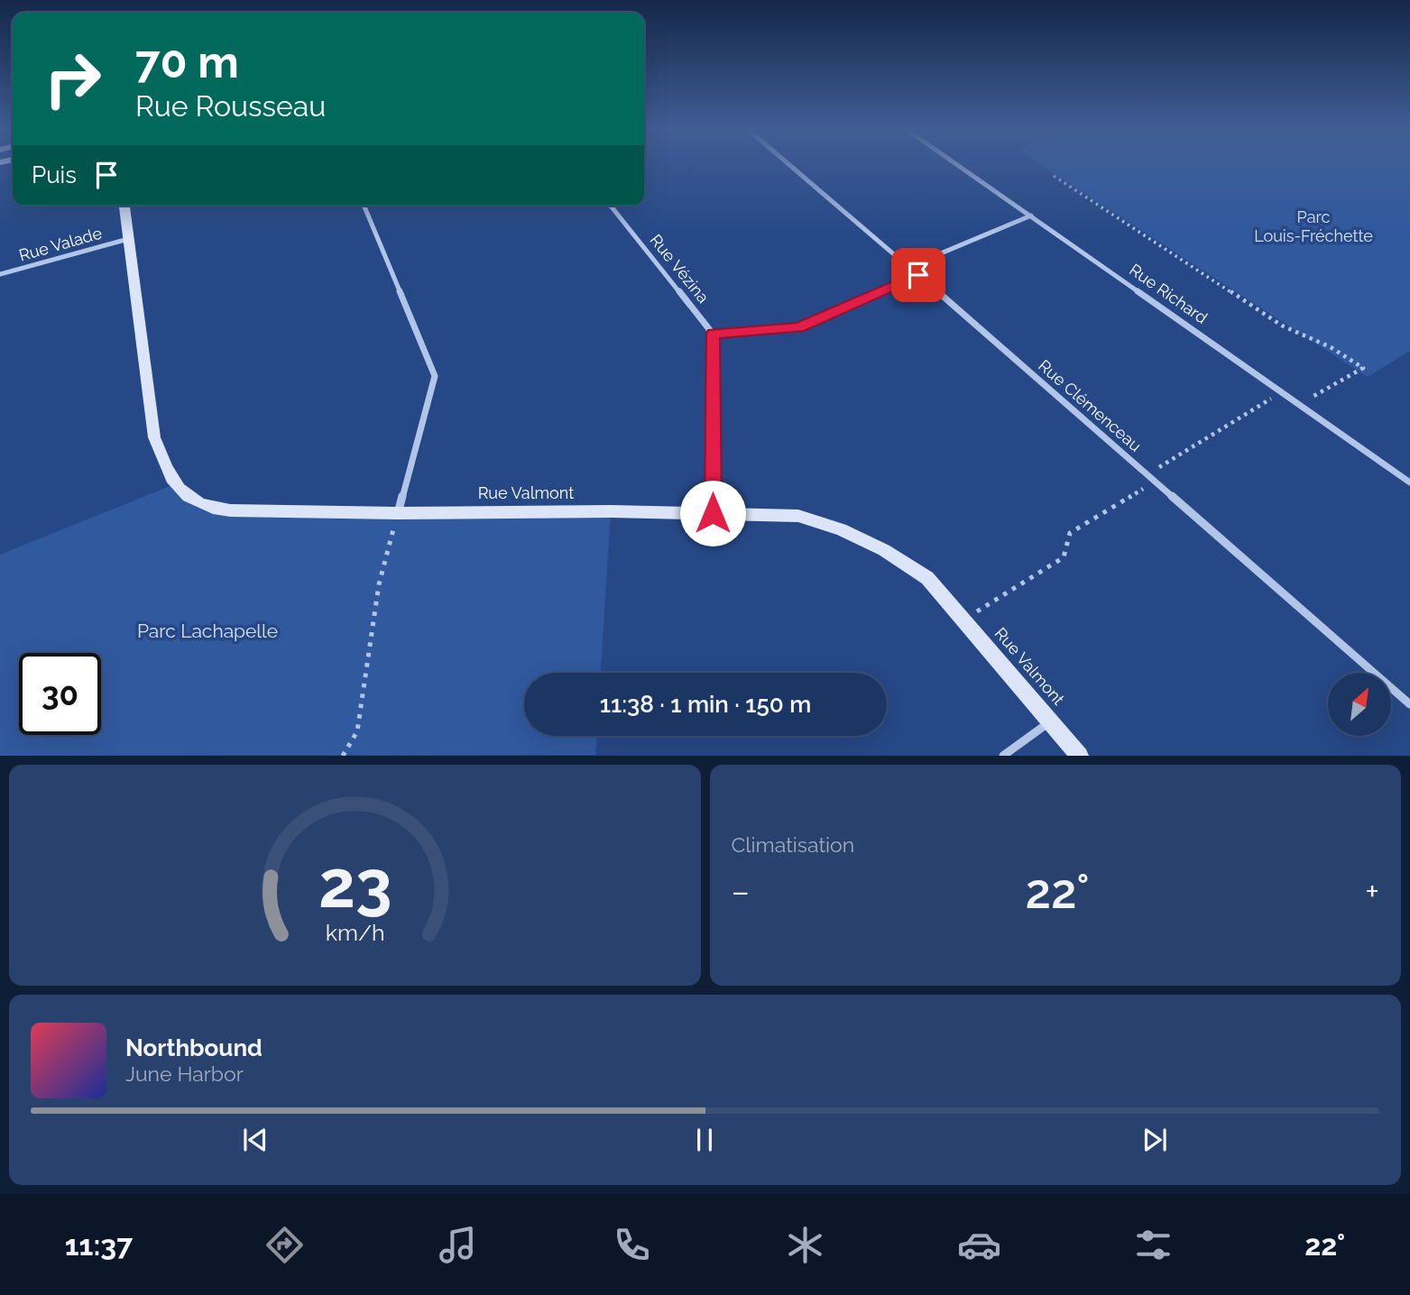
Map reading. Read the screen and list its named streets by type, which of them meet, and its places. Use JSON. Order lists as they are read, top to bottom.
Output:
{
  "streets": {
    "street": [
      "Rue Valade",
      "Rue Vézina",
      "Rue Richard",
      "Rue Clémenceau",
      "Rue Valmont"
    ]
  },
  "crossings": [
    ["Rue Valade", "Rue Valmont"]
  ],
  "parks": ["Parc Louis-Fréchette", "Parc Lachapelle"],
  "north": "top right",
  "page": {
    "turn": ["70 m", "Rue Rousseau"],
    "then": "Puis",
    "limit": "30",
    "trip": "11:38 · 1 min · 150 m",
    "tile": "Climatisation",
    "heat": ["−", "22°", "+"],
    "song": ["Northbound", "June Harbor"],
    "tabs": ["11:37", "22°"],
    "gauge": ["23", "km/h"]
  }
}
